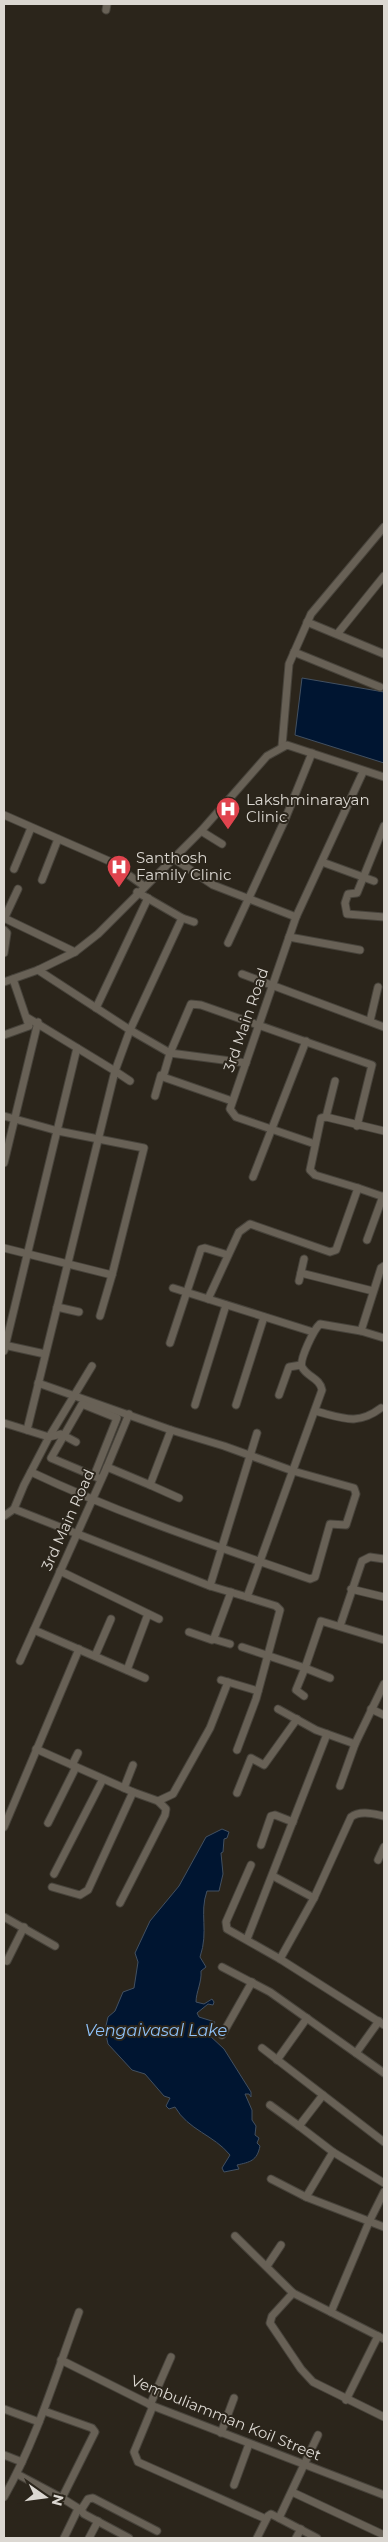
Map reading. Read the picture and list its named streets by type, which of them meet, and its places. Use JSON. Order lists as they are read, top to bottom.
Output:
{
  "streets": {
    "street": ["3rd Main Road", "Vembuliamman Koil Street"]
  },
  "water": ["Vengaivasal Lake"],
  "places": {
    "hospital": ["Lakshminarayan Clinic", "Santhosh Family Clinic"]
  },
  "north": "right"
}
